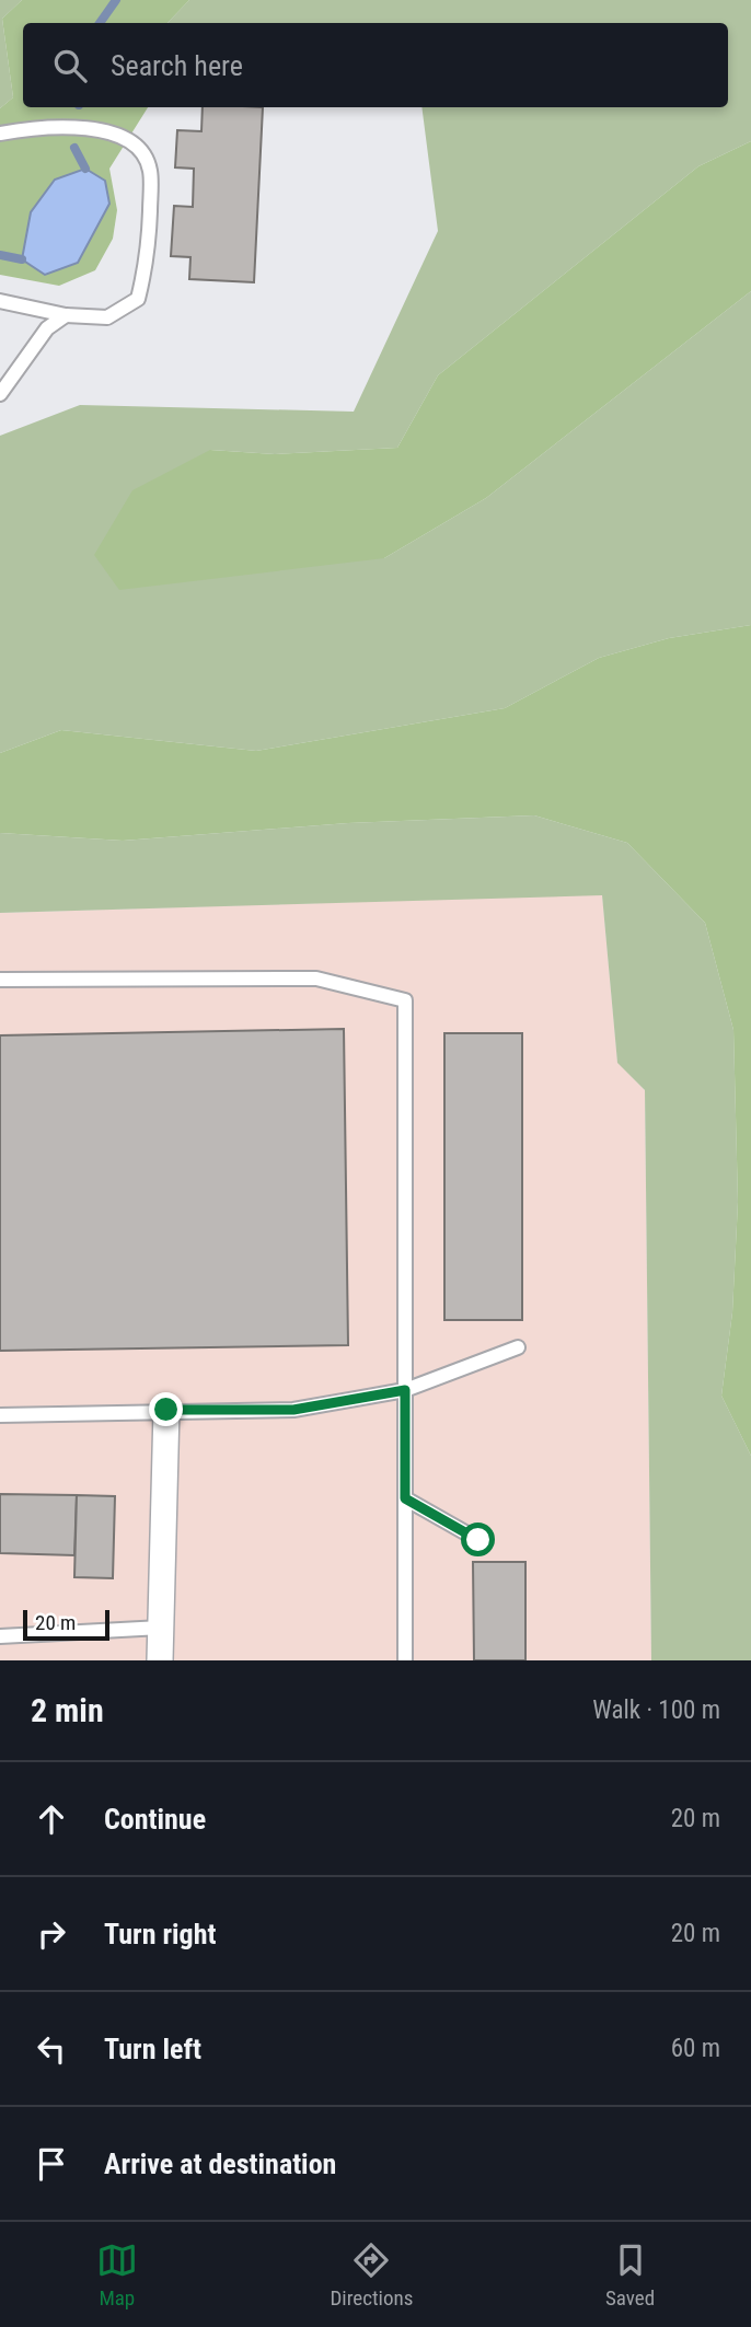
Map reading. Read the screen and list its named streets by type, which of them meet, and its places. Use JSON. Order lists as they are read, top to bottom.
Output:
{
  "scale_bar": "20 m",
  "page": {
    "search": "Search here",
    "scale": "20 m",
    "heading": ["2 min", "Walk · 100 m"],
    "list": [
      ["Continue", "20 m"],
      ["Turn right", "20 m"],
      ["Turn left", "60 m"],
      "Arrive at destination"
    ],
    "nav": ["Map", "Directions", "Saved"]
  }
}
